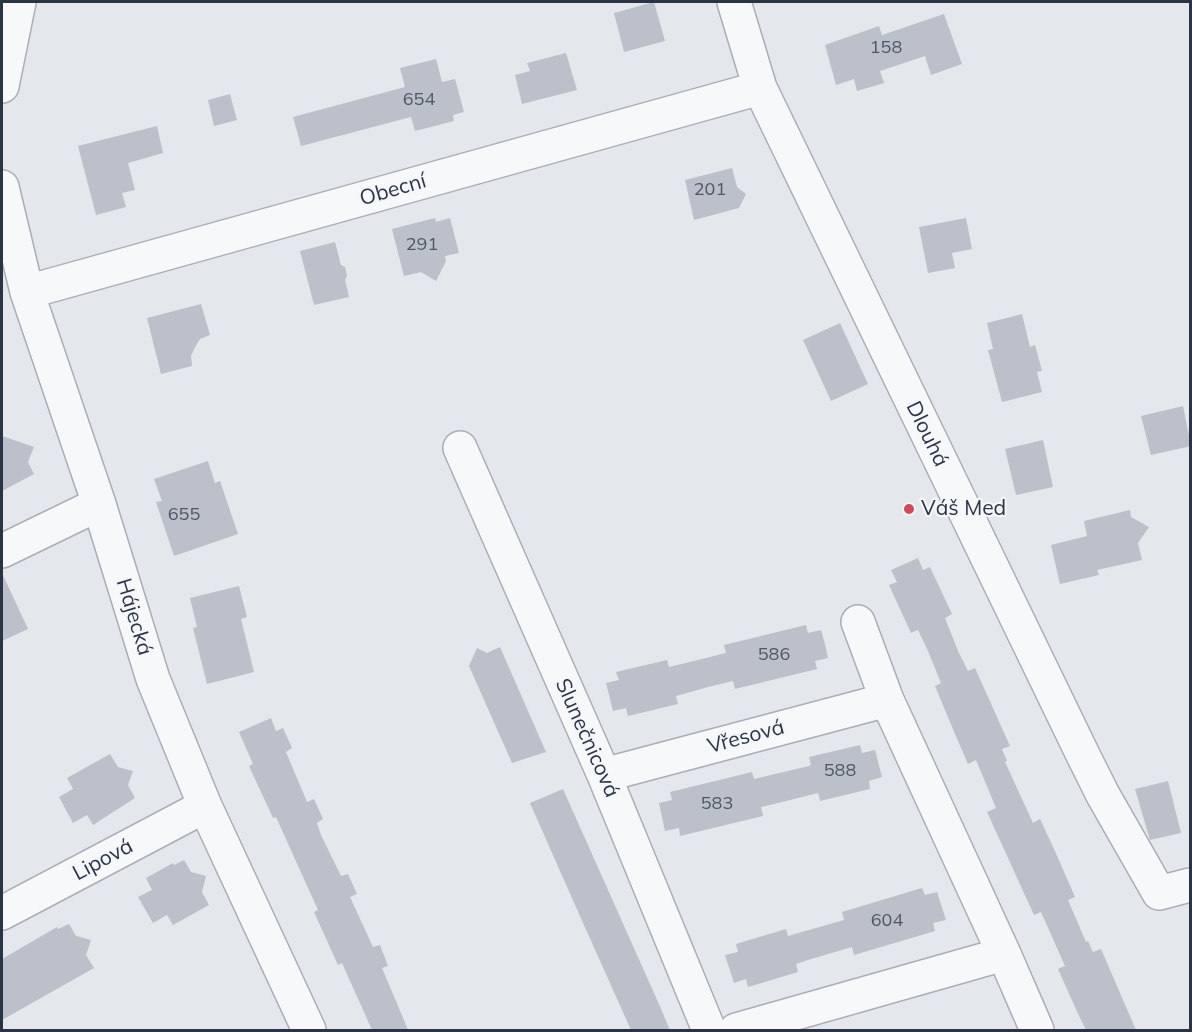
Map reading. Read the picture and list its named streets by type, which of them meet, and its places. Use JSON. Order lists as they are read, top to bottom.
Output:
{
  "streets": {
    "street": [
      "Obecní",
      "Dlouhá",
      "Hájecká",
      "Vřesová",
      "Slunečnicová",
      "Lipová"
    ]
  },
  "crossings": [
    ["Obecní", "Dlouhá"],
    ["Obecní", "Hájecká"],
    ["Hájecká", "Lipová"],
    ["Vřesová", "Slunečnicová"]
  ],
  "places": ["Váš Med"],
  "house_numbers": [
    "158",
    "654",
    "201",
    "291",
    "655",
    "586",
    "588",
    "583",
    "604"
  ]
}
